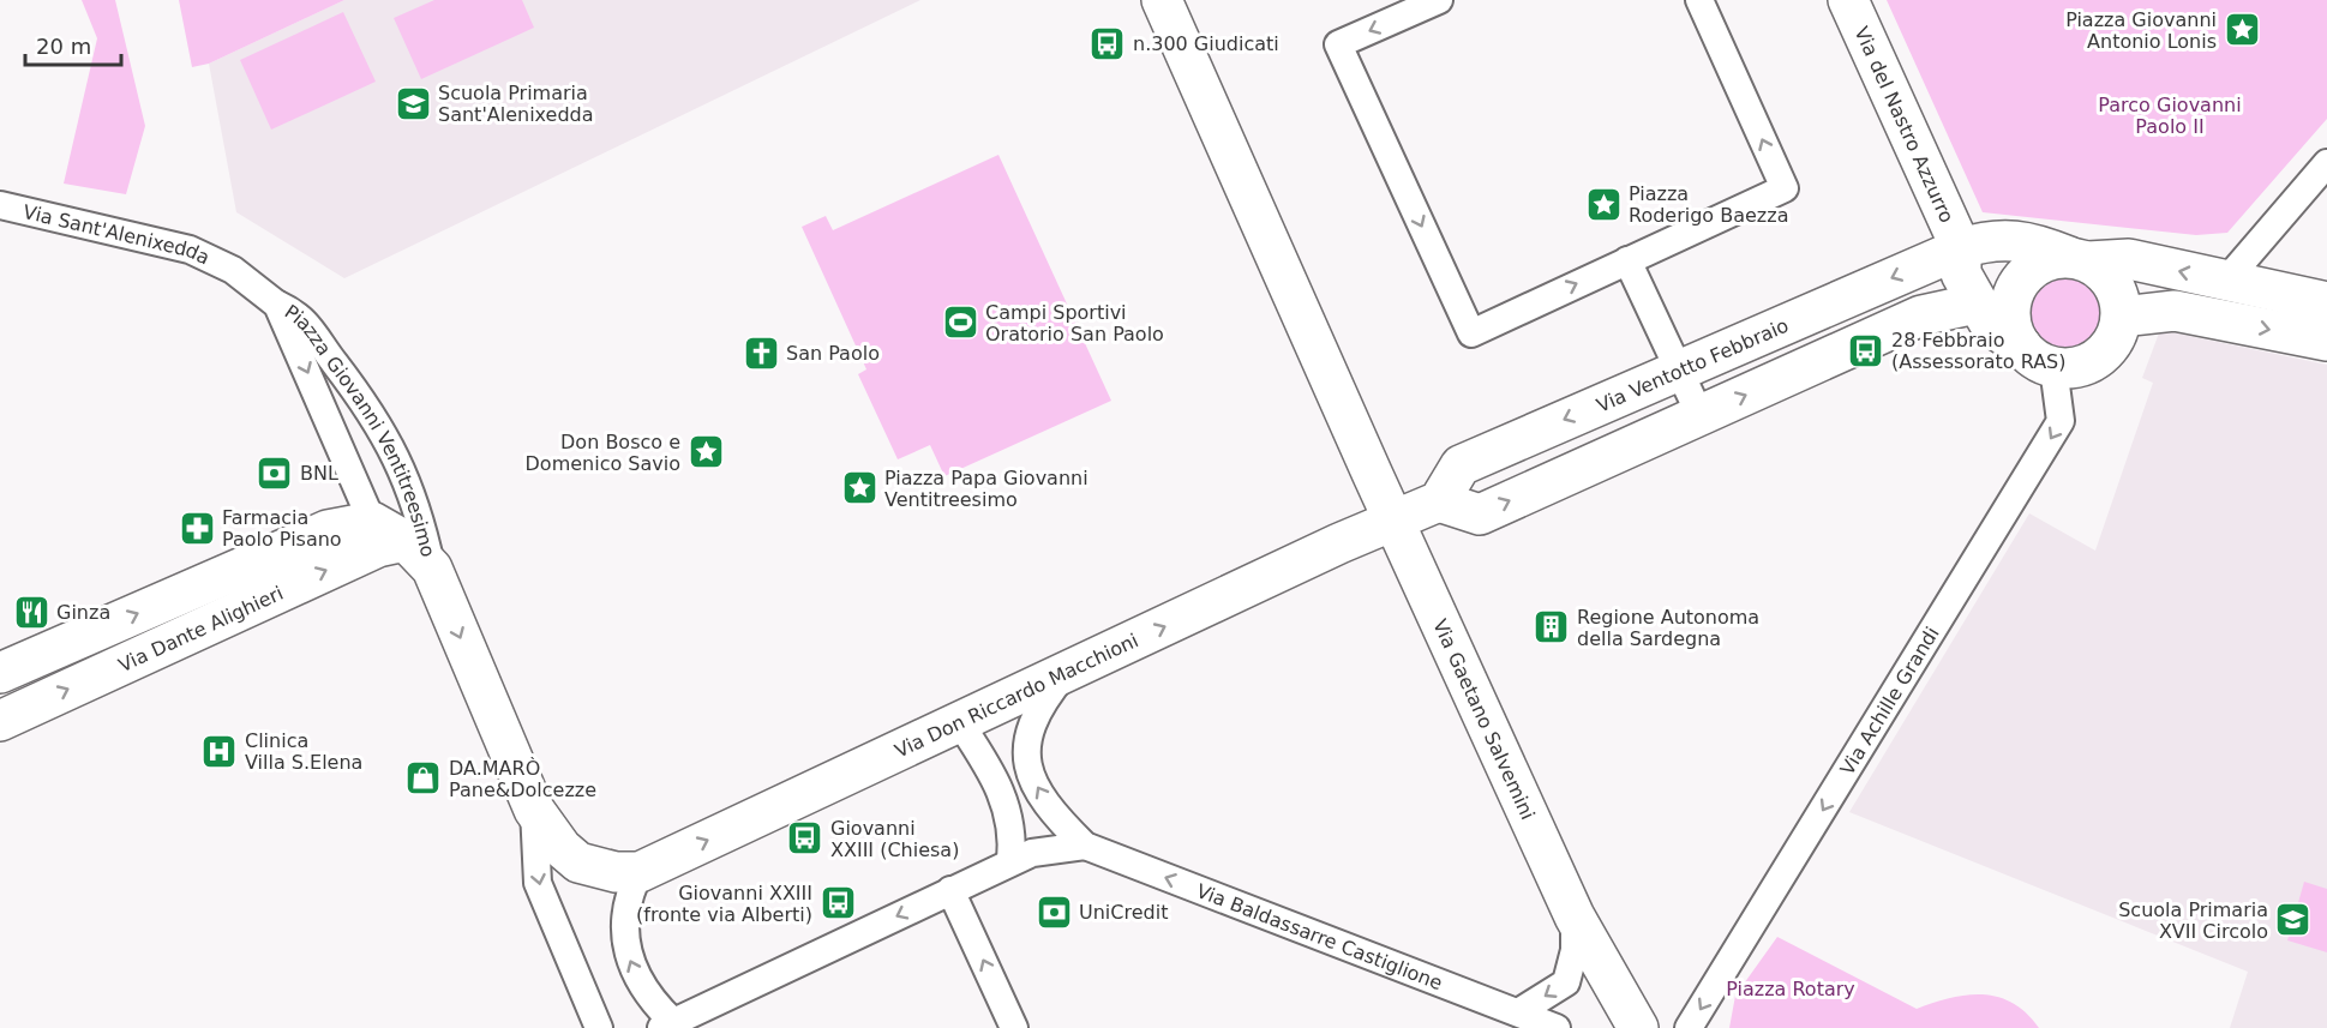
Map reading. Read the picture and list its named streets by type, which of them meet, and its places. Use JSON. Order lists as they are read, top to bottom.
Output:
{
  "streets": {
    "street": [
      "Via del Nastro Azzurro",
      "Via Sant'Alenixedda",
      "Via Ventotto Febbraio",
      "Piazza Giovanni Ventitreesimo",
      "Via Dante Alighieri",
      "Via Don Riccardo Macchioni",
      "Via Achille Grandi",
      "Via Gaetano Salvemini",
      "Via Baldassarre Castiglione"
    ]
  },
  "crossings": [
    ["Via del Nastro Azzurro", "Via Ventotto Febbraio"],
    ["Via del Nastro Azzurro", "Via Achille Grandi"],
    ["Via Sant'Alenixedda", "Piazza Giovanni Ventitreesimo"],
    ["Via Ventotto Febbraio", "Via Achille Grandi"],
    ["Piazza Giovanni Ventitreesimo", "Via Dante Alighieri"],
    ["Via Don Riccardo Macchioni", "Via Gaetano Salvemini"],
    ["Via Gaetano Salvemini", "Via Baldassarre Castiglione"]
  ],
  "one_way": ["Via Dante Alighieri", "Via Achille Grandi", "Via Baldassarre Castiglione"],
  "parks": ["Parco Giovanni Paolo II", "Piazza Rotary"],
  "places": {
    "place": [
      "Piazza Giovanni Antonio Lonis",
      "Piazza Roderigo Baezza",
      "Don Bosco e Domenico Savio",
      "Piazza Papa Giovanni Ventitreesimo"
    ],
    "bus stop": [
      "n.300 Giudicati",
      "28 Febbraio (Assessorato RAS)",
      "Giovanni XXIII (Chiesa)",
      "Giovanni XXIII (fronte via Alberti)"
    ],
    "school or university": ["Scuola Primaria Sant'Alenixedda", "Scuola Primaria XVII Circolo"],
    "sports": ["Campi Sportivi Oratorio San Paolo"],
    "church": ["San Paolo"],
    "bank": ["BNL", "UniCredit"],
    "pharmacy": ["Farmacia Paolo Pisano"],
    "restaurant": ["Ginza"],
    "building": ["Regione Autonoma della Sardegna"],
    "hospital": ["Clinica Villa S.Elena"],
    "shop": ["DA.MARÒ Pane&Dolcezze"]
  },
  "scale_bar": "20 m"
}
